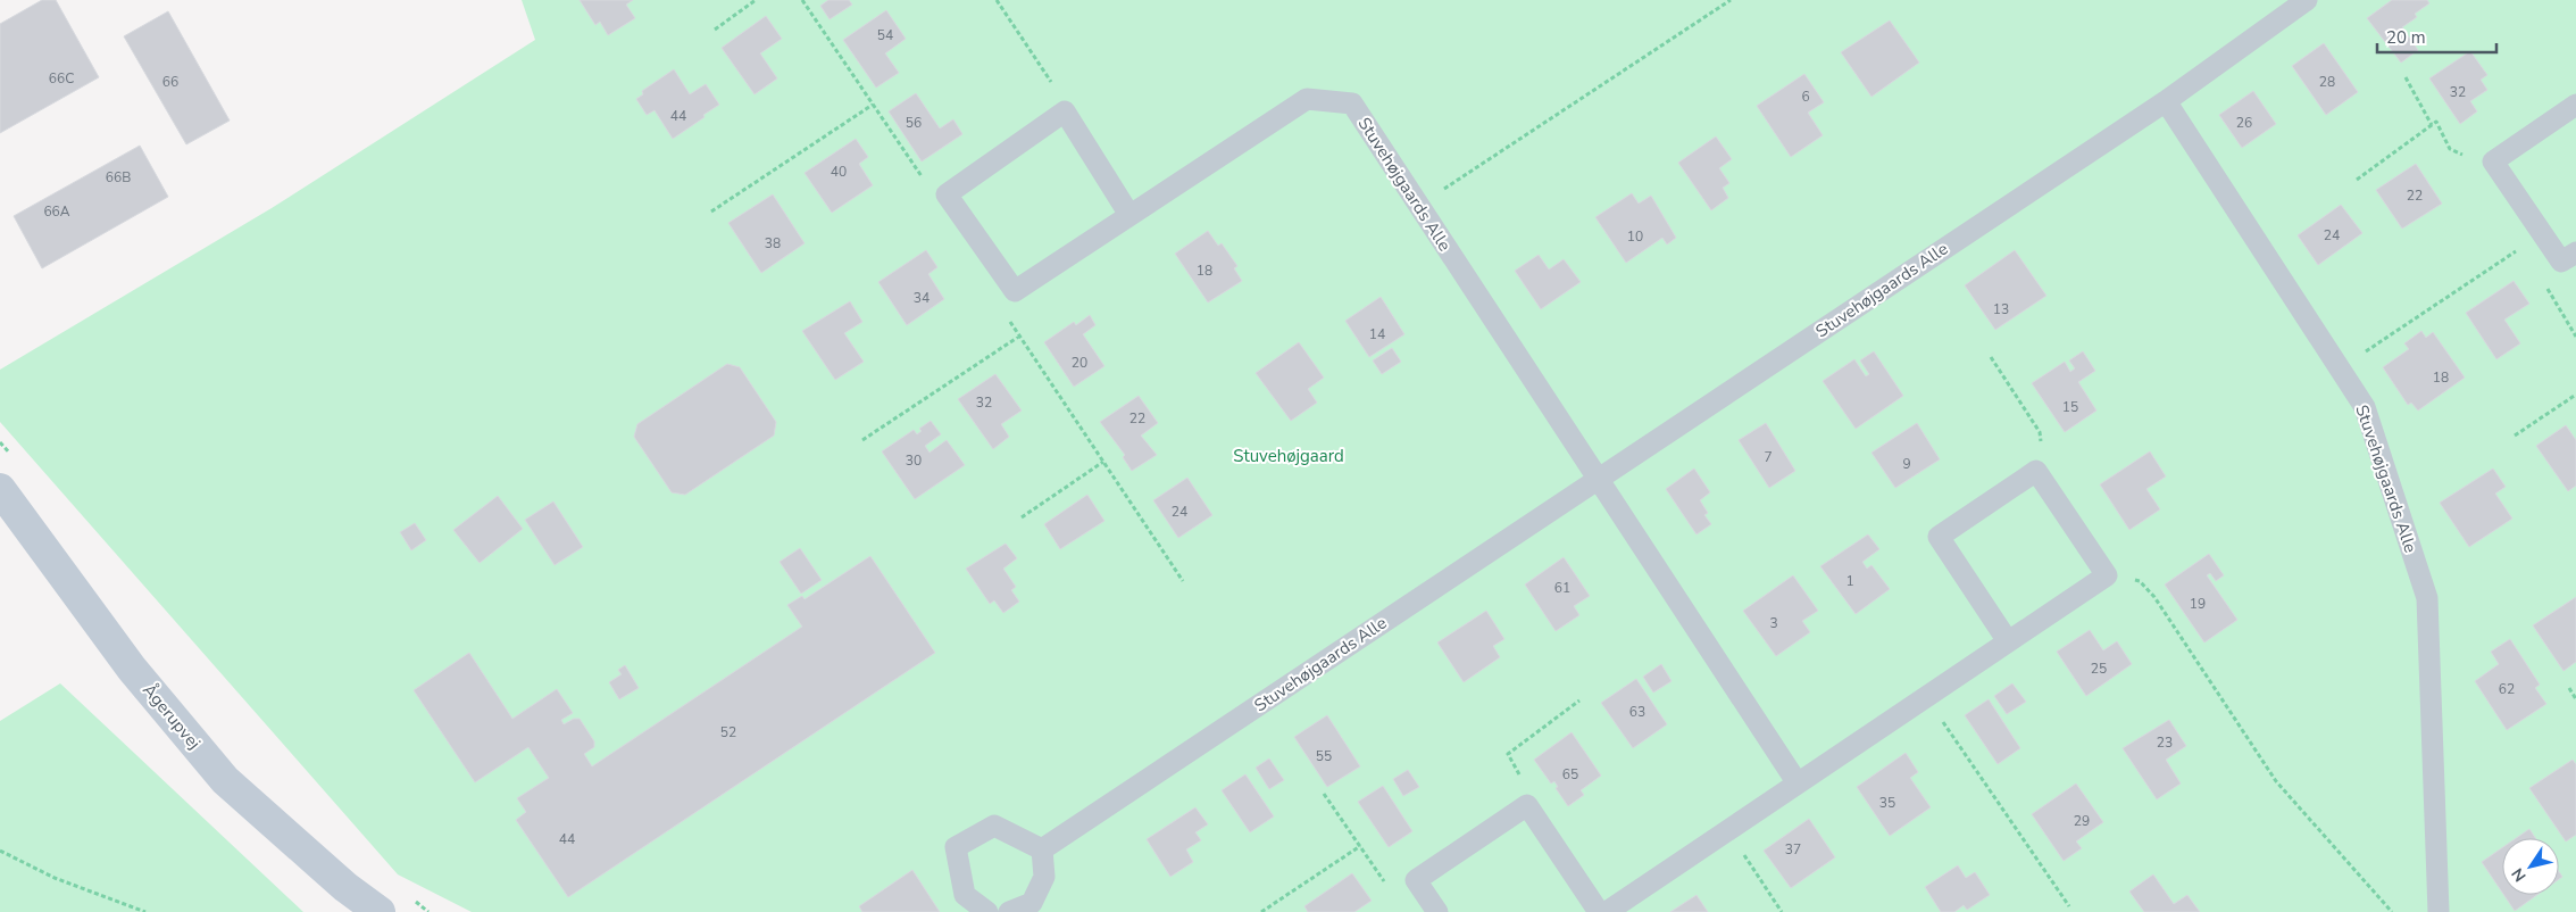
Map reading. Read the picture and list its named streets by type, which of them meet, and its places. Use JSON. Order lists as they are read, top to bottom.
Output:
{
  "streets": {
    "street": ["Ågerupvej"],
    "lane": ["Stuvehøjgaards Alle"]
  },
  "parks": ["Stuvehøjgaard"],
  "house_numbers": [
    "54",
    "66C",
    "66",
    "28",
    "32",
    "6",
    "44",
    "56",
    "26",
    "40",
    "66B",
    "22",
    "66A",
    "24",
    "10",
    "38",
    "18",
    "34",
    "13",
    "14",
    "20",
    "18",
    "32",
    "15",
    "22",
    "7",
    "30",
    "9",
    "24",
    "1",
    "61",
    "19",
    "3",
    "25",
    "62",
    "63",
    "52",
    "23",
    "55",
    "65",
    "35",
    "29",
    "44",
    "37"
  ],
  "scale_bar": "20 m",
  "north": "bottom left"
}
